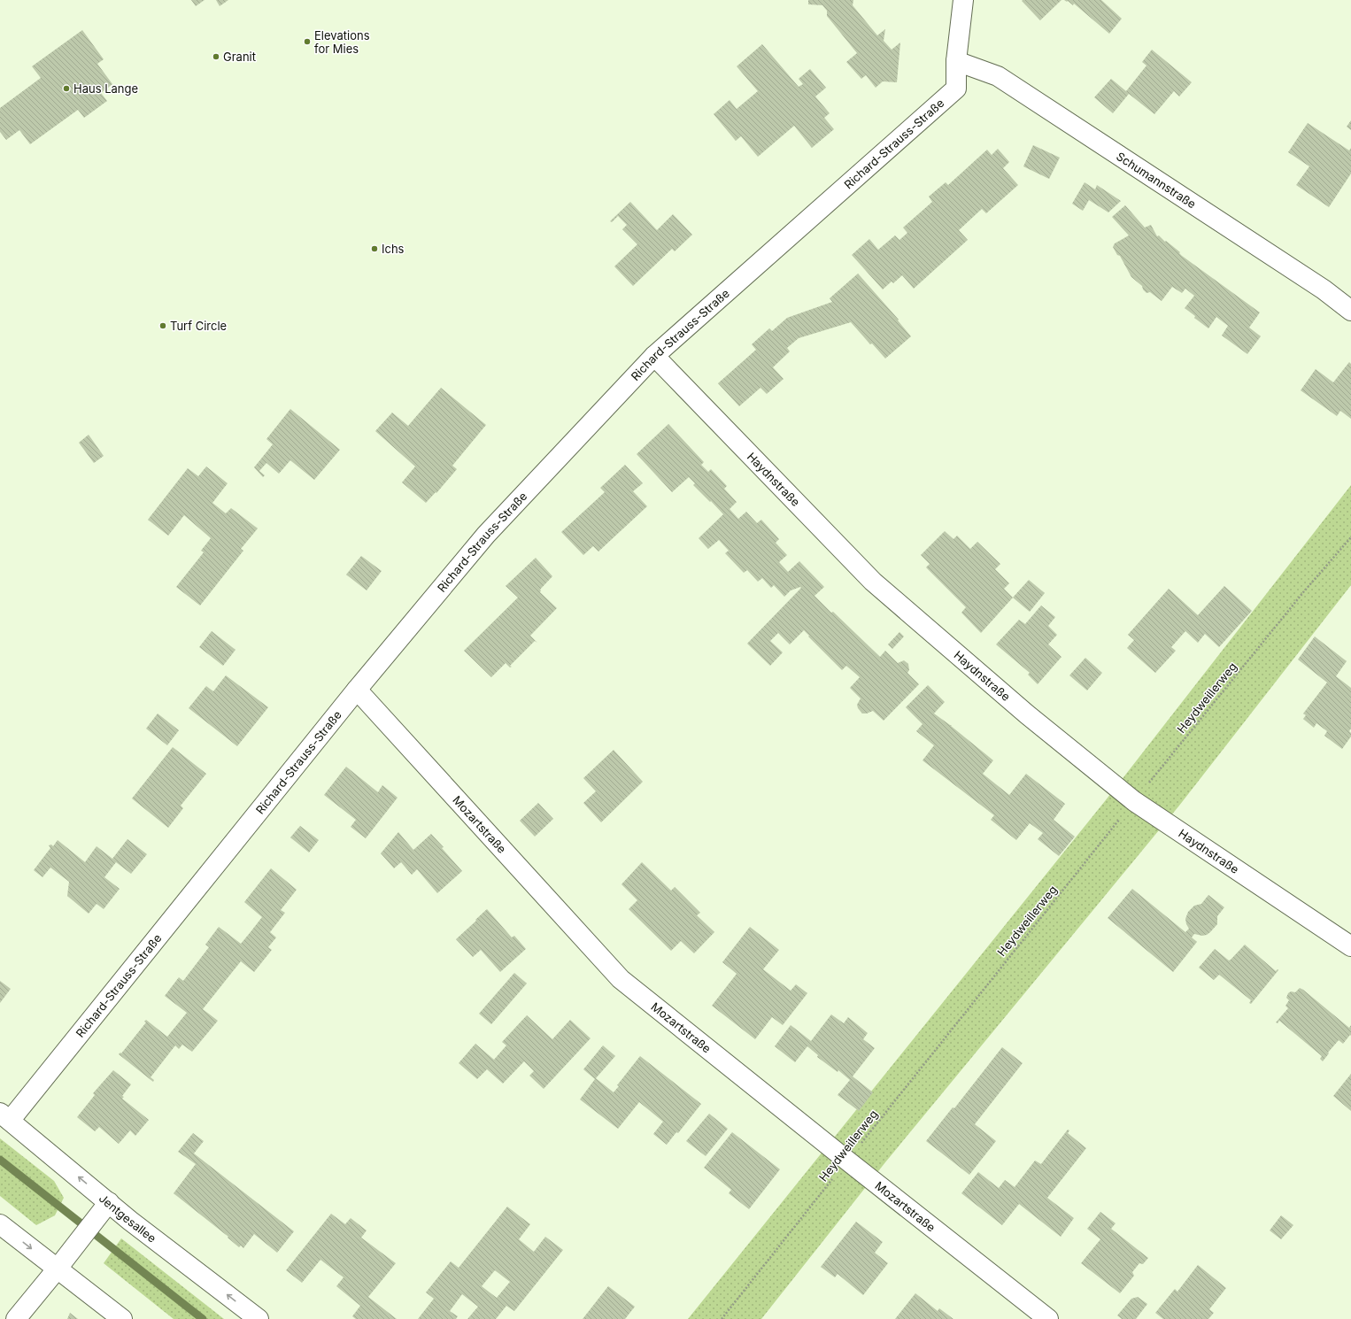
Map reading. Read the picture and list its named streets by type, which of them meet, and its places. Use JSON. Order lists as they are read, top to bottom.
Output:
{
  "streets": {
    "street": [
      "Richard-Strauss-Straße",
      "Schumannstraße",
      "Haydnstraße",
      "Mozartstraße",
      "Jentgesallee"
    ],
    "path": ["Heydweillerweg"]
  },
  "crossings": [
    ["Richard-Strauss-Straße", "Schumannstraße"],
    ["Richard-Strauss-Straße", "Haydnstraße"],
    ["Richard-Strauss-Straße", "Mozartstraße"],
    ["Richard-Strauss-Straße", "Jentgesallee"],
    ["Haydnstraße", "Heydweillerweg"],
    ["Heydweillerweg", "Mozartstraße"]
  ],
  "places": [
    "Elevations for Mies",
    "Granit",
    "Haus Lange",
    "Ichs",
    "Turf Circle"
  ]
}
